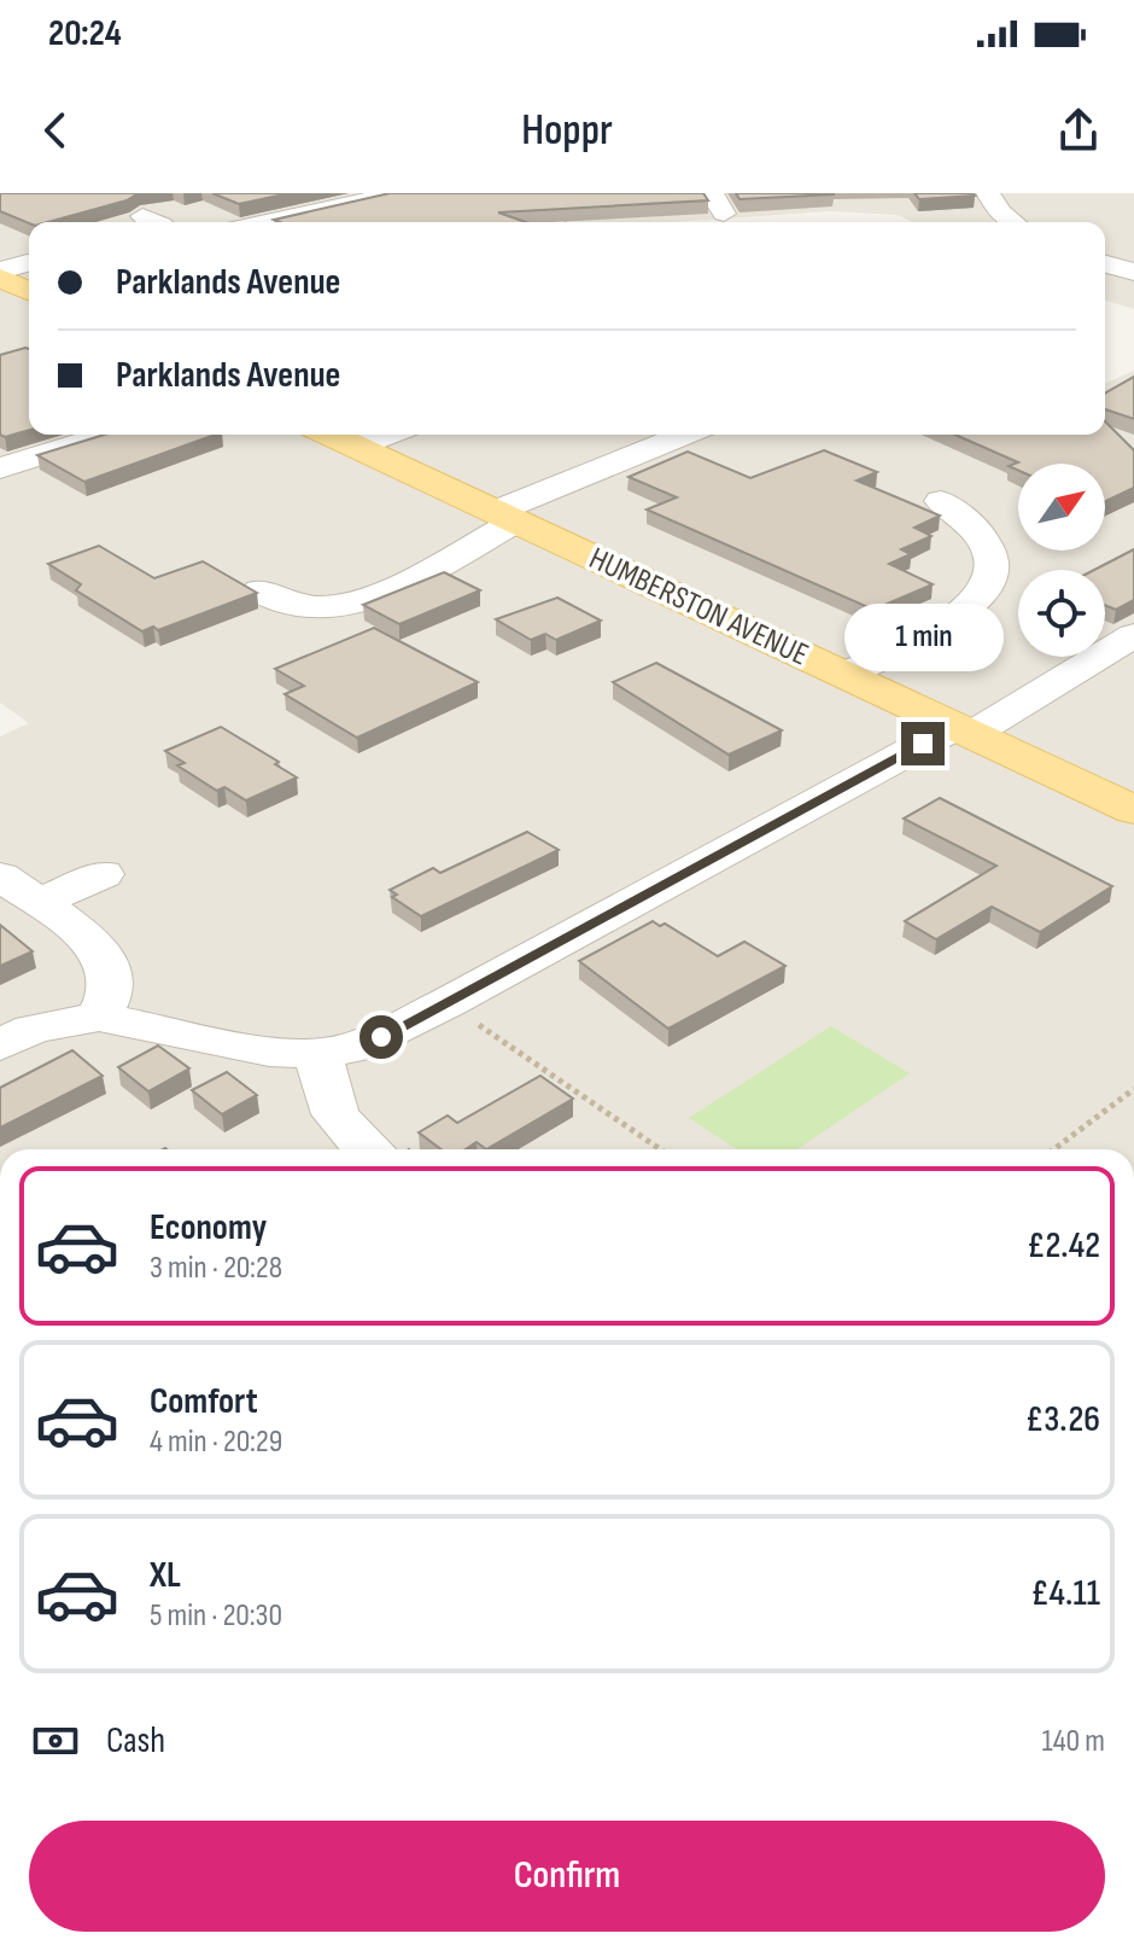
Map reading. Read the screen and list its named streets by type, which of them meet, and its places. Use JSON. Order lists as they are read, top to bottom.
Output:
{
  "streets": {
    "main road": ["HUMBERSTON AVENUE"]
  },
  "north": "top right",
  "page": {
    "status": "20:24",
    "header": "Hoppr",
    "banner": ["Parklands Avenue", "Parklands Avenue"],
    "bubble": "1 min",
    "list": [
      {
        "name": "Economy",
        "note": "3 min · 20:28",
        "value": "£2.42"
      },
      {
        "name": "Comfort",
        "note": "4 min · 20:29",
        "value": "£3.26"
      },
      {
        "name": "XL",
        "note": "5 min · 20:30",
        "value": "£4.11"
      }
    ],
    "pay": ["Cash", "140 m"],
    "buttons": "Confirm"
  }
}
